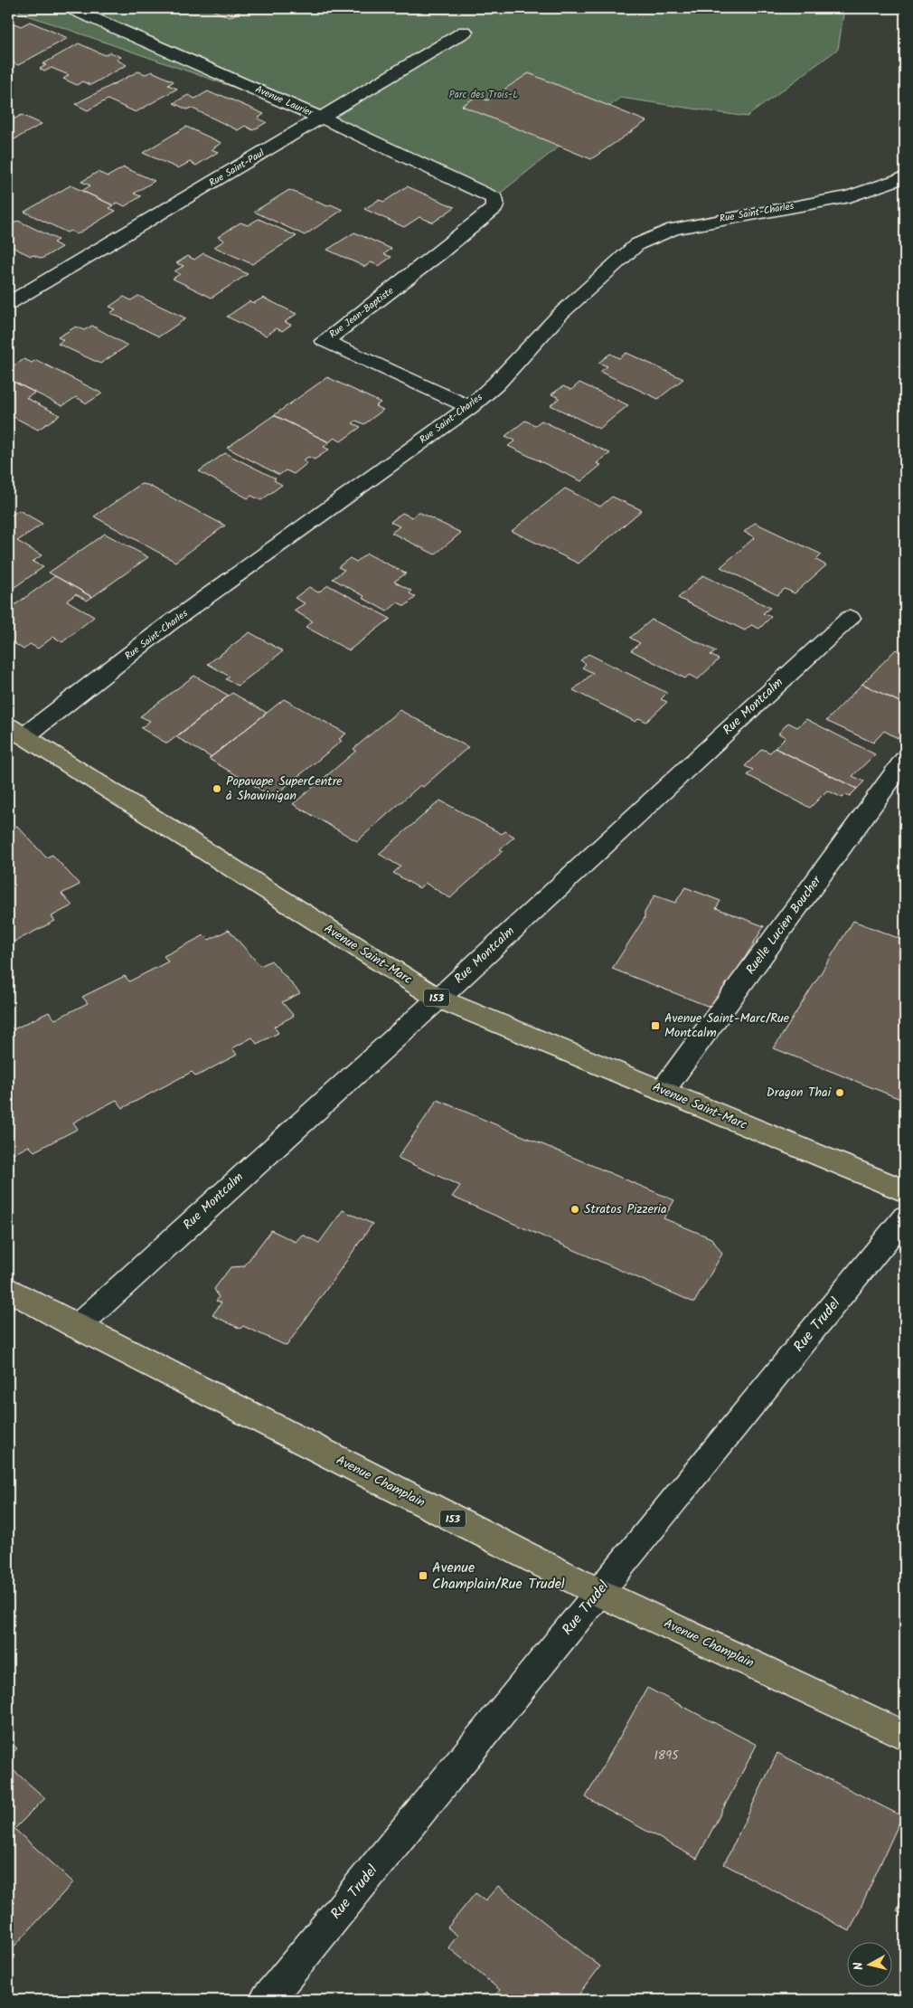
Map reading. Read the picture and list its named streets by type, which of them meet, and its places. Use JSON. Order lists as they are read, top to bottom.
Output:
{
  "streets": {
    "main road": ["Avenue Saint-Marc", "153", "Avenue Champlain"],
    "street": [
      "Avenue Laurier",
      "Rue Saint-Paul",
      "Rue Saint-Charles",
      "Rue Jean-Baptiste",
      "Rue Montcalm",
      "Ruelle Lucien Boucher",
      "Rue Trudel"
    ]
  },
  "crossings": [
    ["Avenue Laurier", "Rue Saint-Paul"],
    ["Avenue Laurier", "Rue Jean-Baptiste"],
    ["Rue Saint-Charles", "Rue Jean-Baptiste"],
    ["Rue Saint-Charles", "Avenue Saint-Marc"],
    ["Rue Montcalm", "Avenue Saint-Marc"],
    ["Rue Montcalm", "Avenue Champlain"],
    ["Ruelle Lucien Boucher", "Avenue Saint-Marc"],
    ["Rue Trudel", "Avenue Champlain"]
  ],
  "parks": ["Parc des Trois-L"],
  "places": {
    "other": ["Popavape SuperCentre à Shawinigan", "Dragon Thai", "Stratos Pizzeria"],
    "transit": ["Avenue Saint-Marc/Rue Montcalm", "Avenue Champlain/Rue Trudel"]
  },
  "house_numbers": ["1895"],
  "north": "left"
}
